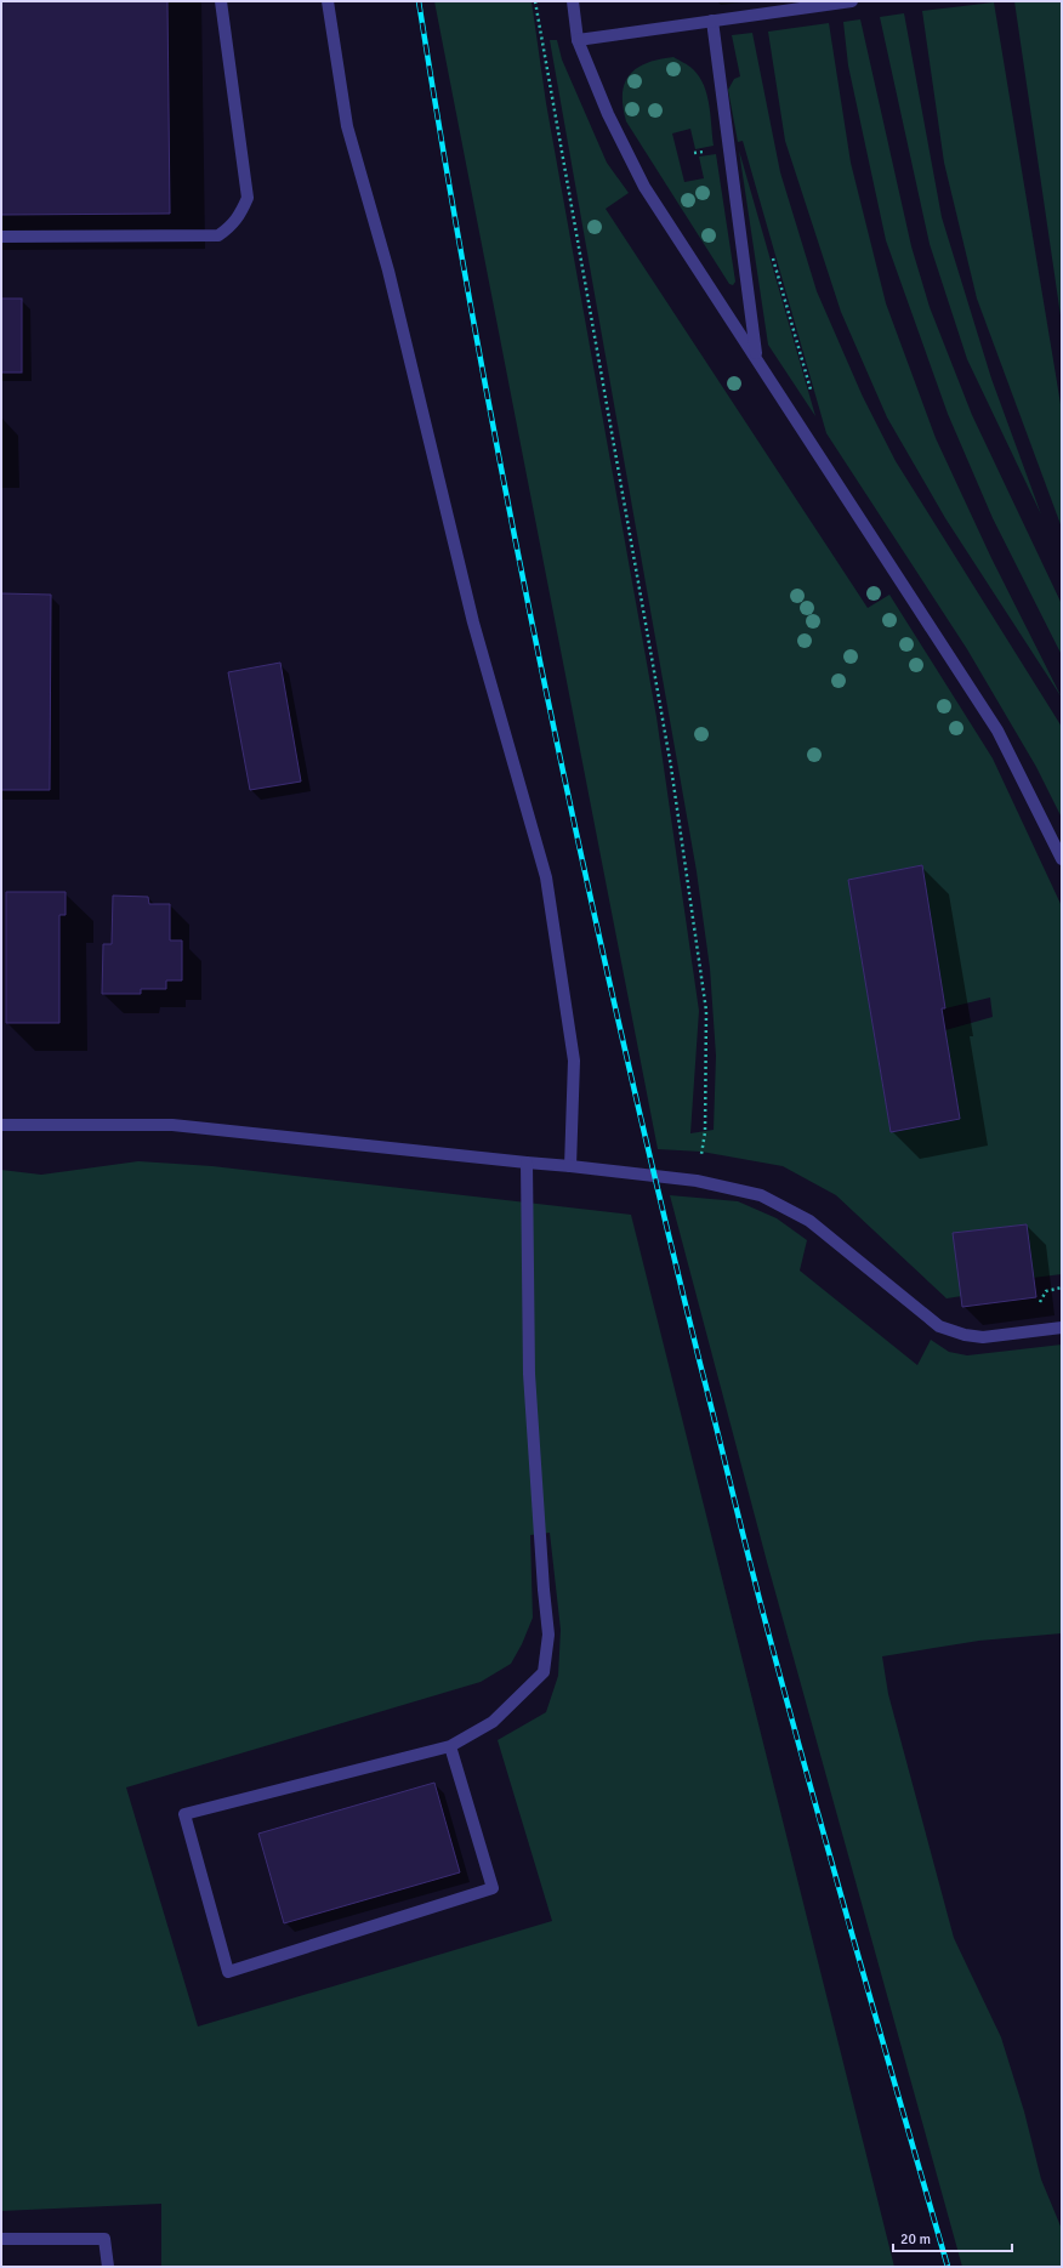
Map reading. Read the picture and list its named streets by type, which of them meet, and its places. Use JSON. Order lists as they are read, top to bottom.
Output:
{
  "scale_bar": "20 m"
}
